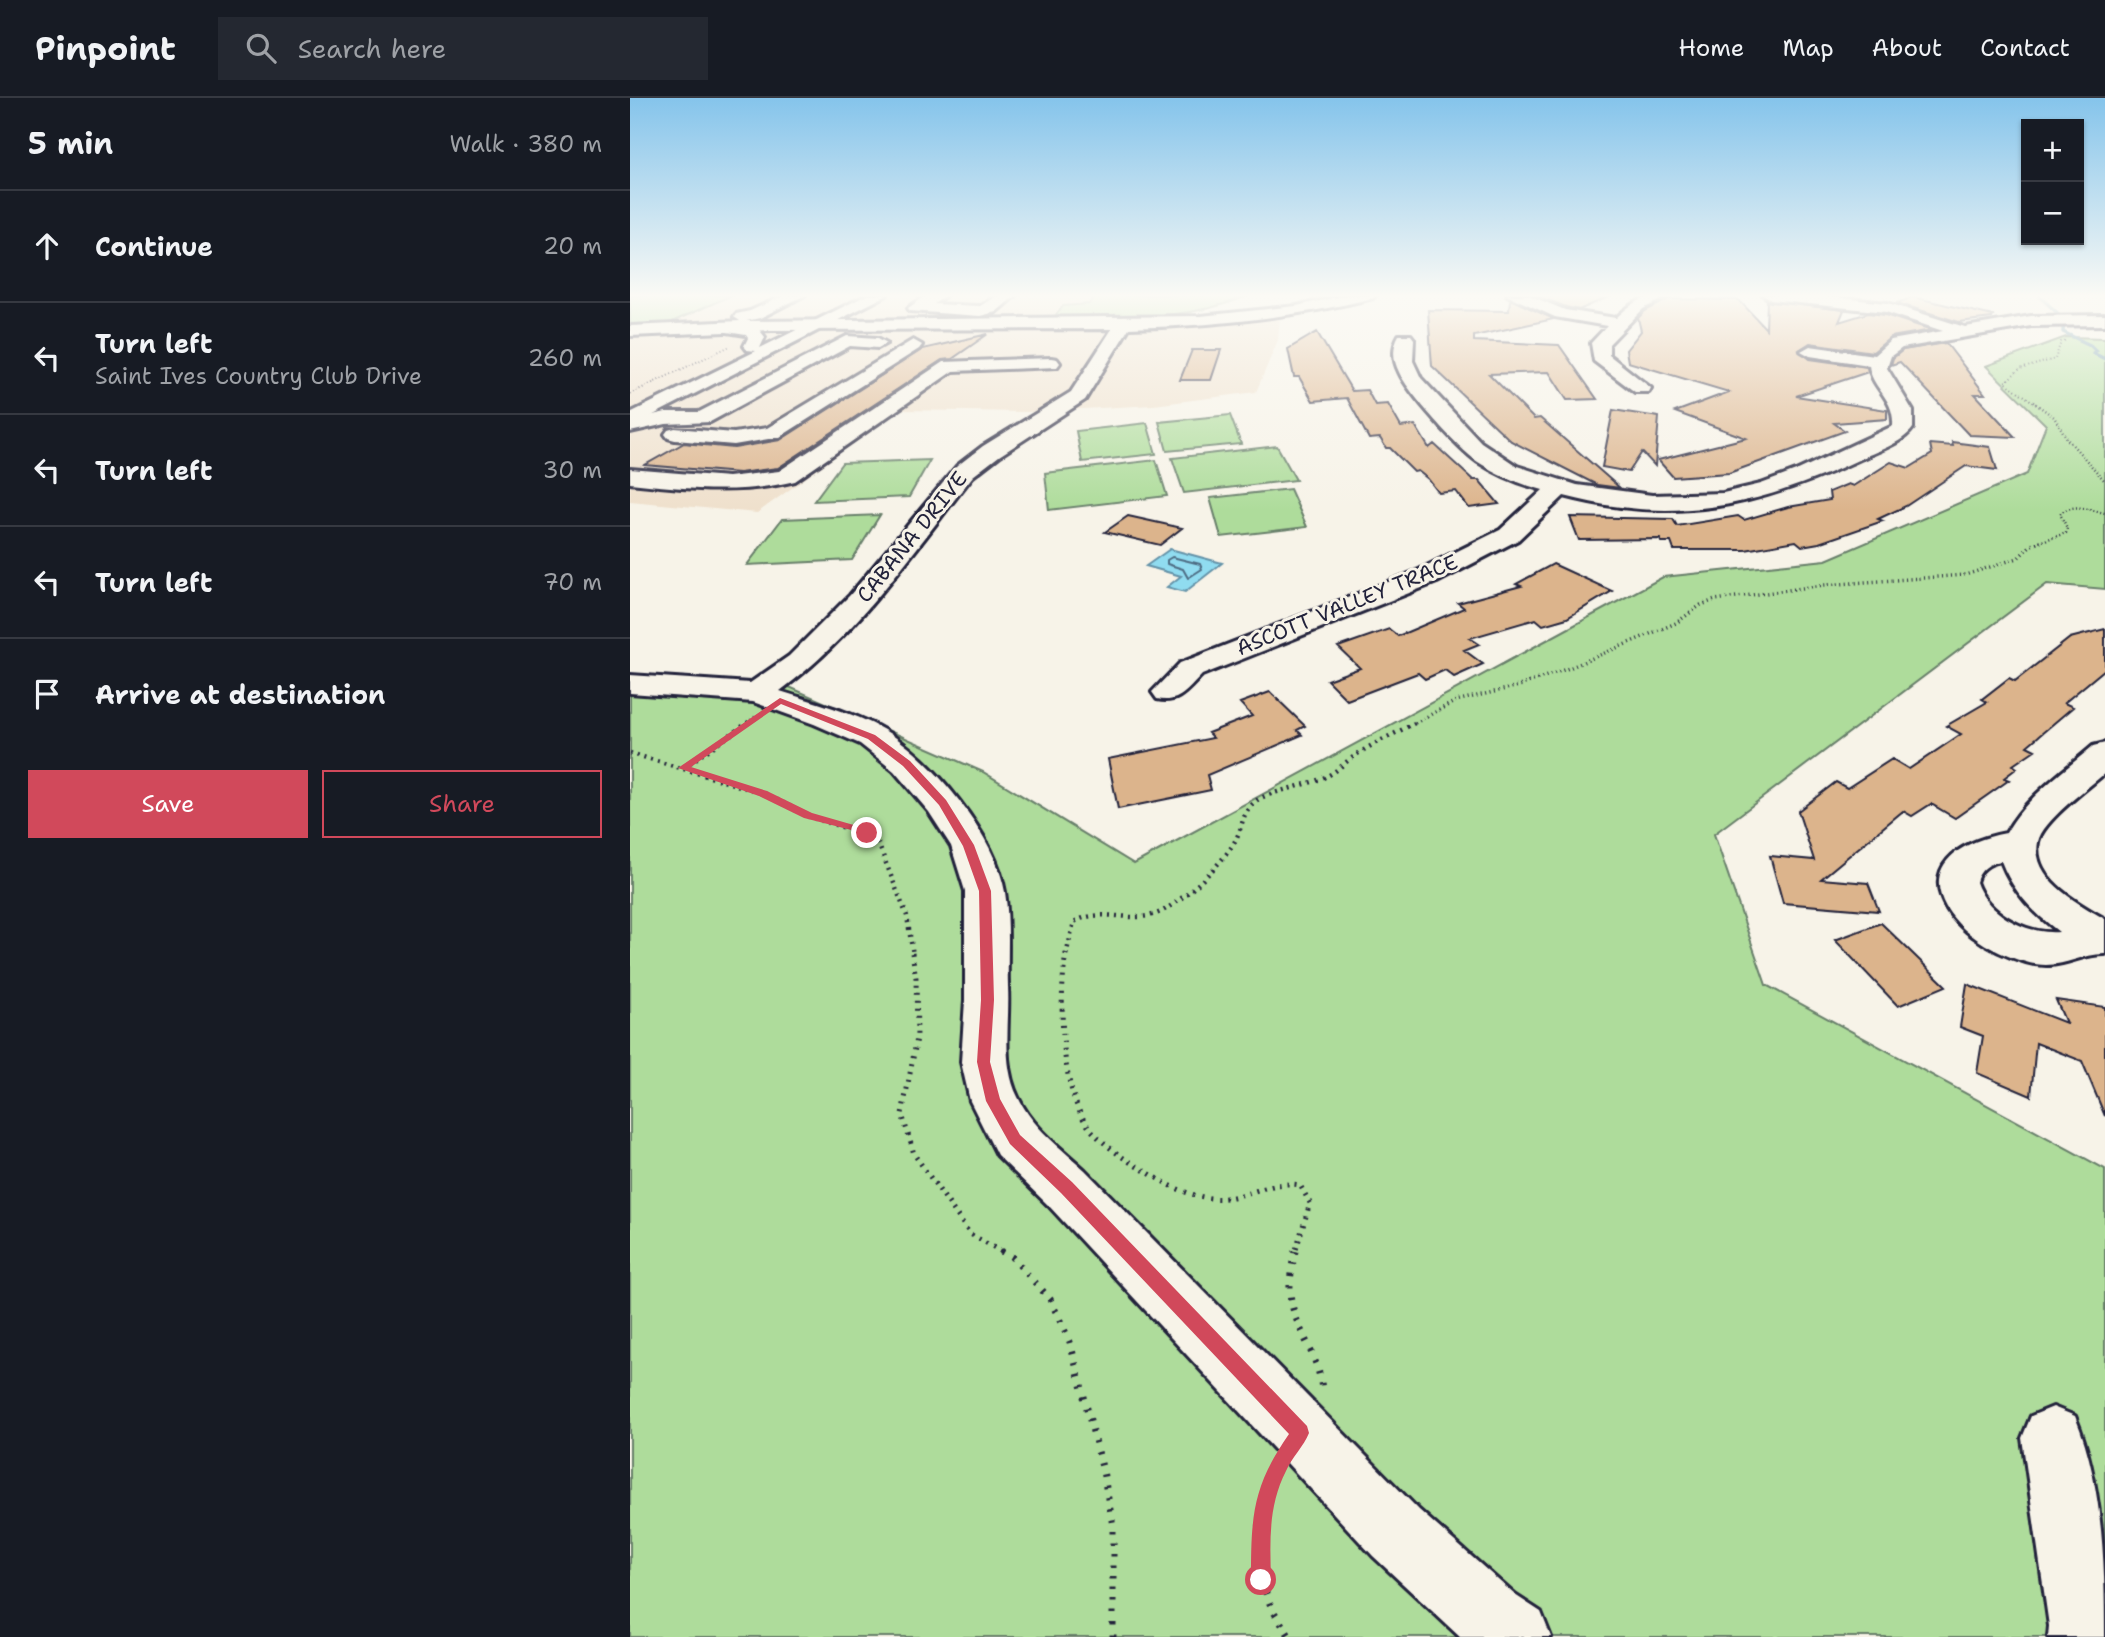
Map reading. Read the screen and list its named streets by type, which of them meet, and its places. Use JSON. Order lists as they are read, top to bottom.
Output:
{
  "streets": {
    "main road": ["CABANA DRIVE", "ASCOTT VALLEY TRACE"]
  },
  "page": {
    "header": "Pinpoint",
    "search": "Search here",
    "nav": [
      "Home",
      "Map",
      "About",
      "Contact"
    ],
    "heading": ["5 min", "Walk · 380 m"],
    "map_buttons": ["+", "−"],
    "list": [
      ["Continue", "20 m"],
      ["Turn left", "Saint Ives Country Club Drive", "260 m"],
      ["Turn left", "30 m"],
      ["Turn left", "70 m"],
      "Arrive at destination"
    ],
    "buttons": ["Save", "Share"]
  }
}
